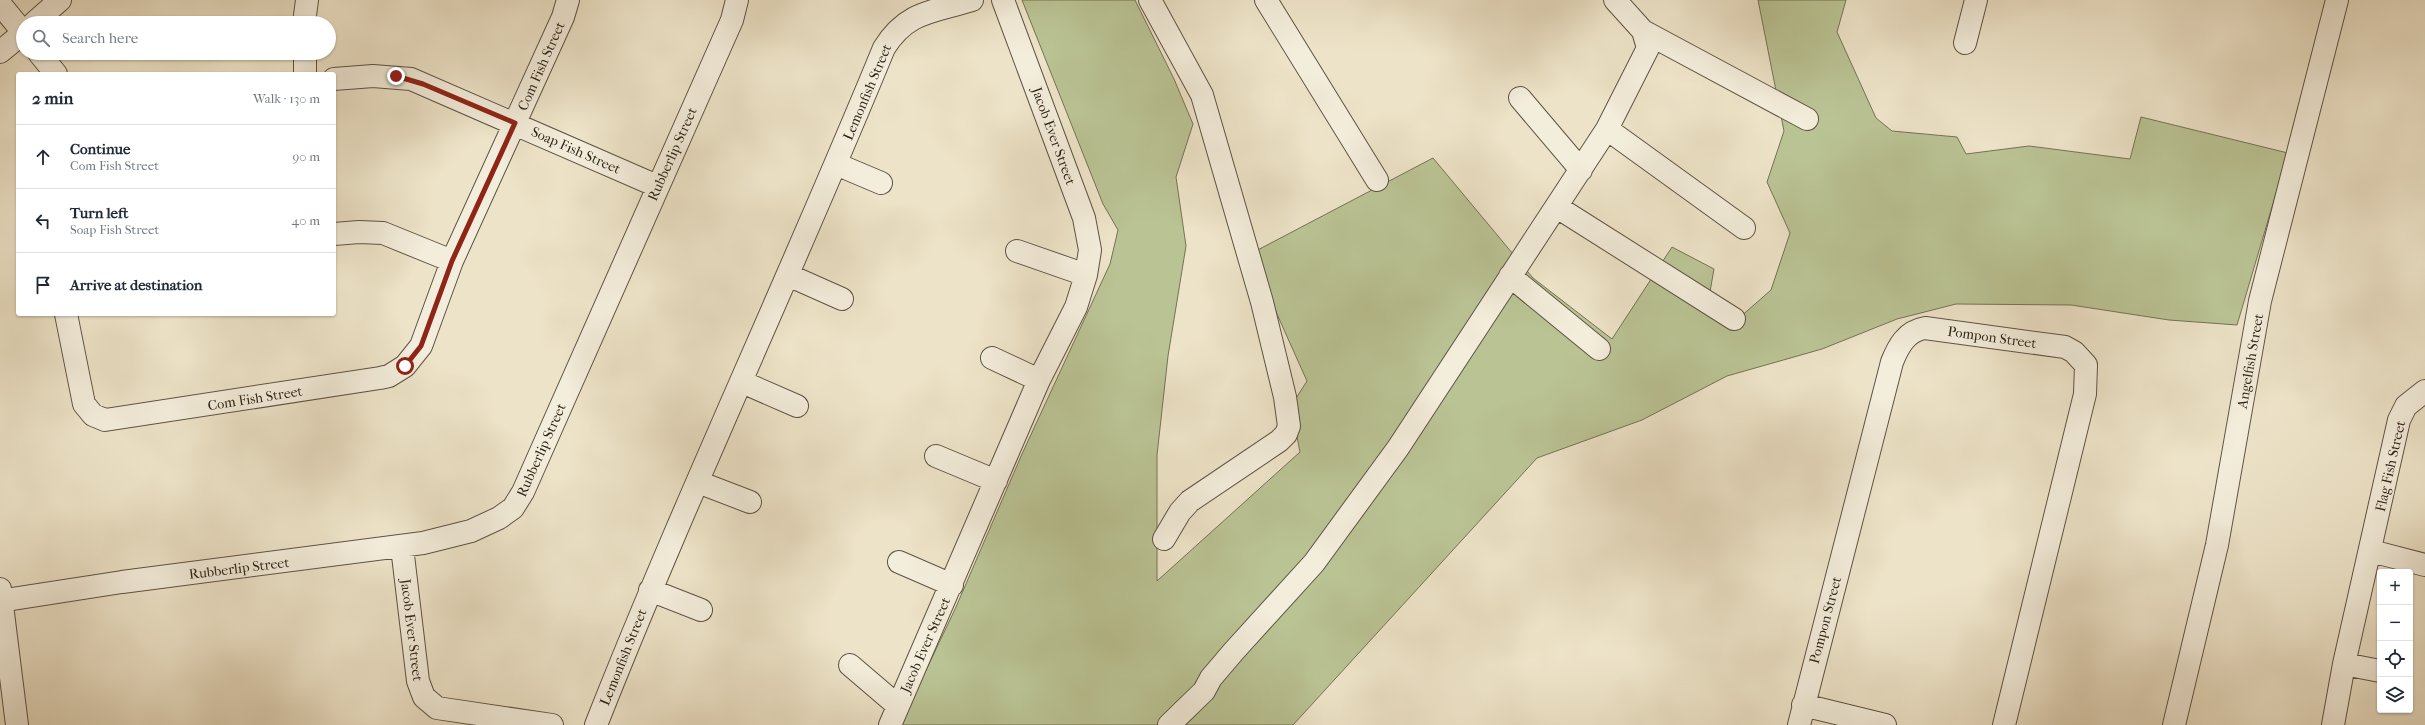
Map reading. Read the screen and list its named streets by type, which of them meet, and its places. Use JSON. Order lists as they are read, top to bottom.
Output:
{
  "streets": {
    "street": [
      "Com Fish Street",
      "Lemonfish Street",
      "Jacob Ever Street",
      "Soap Fish Street",
      "Rubberlip Street",
      "Pompon Street",
      "Angelfish Street",
      "Flag Fish Street"
    ]
  },
  "crossings": [
    ["Com Fish Street", "Soap Fish Street"],
    ["Jacob Ever Street", "Rubberlip Street"],
    ["Soap Fish Street", "Rubberlip Street"]
  ],
  "page": {
    "search": "Search here",
    "heading": ["2 min", "Walk · 130 m"],
    "list": [
      ["Continue", "Com Fish Street", "90 m"],
      ["Turn left", "Soap Fish Street", "40 m"],
      "Arrive at destination"
    ],
    "map_buttons": ["+", "−"]
  }
}
